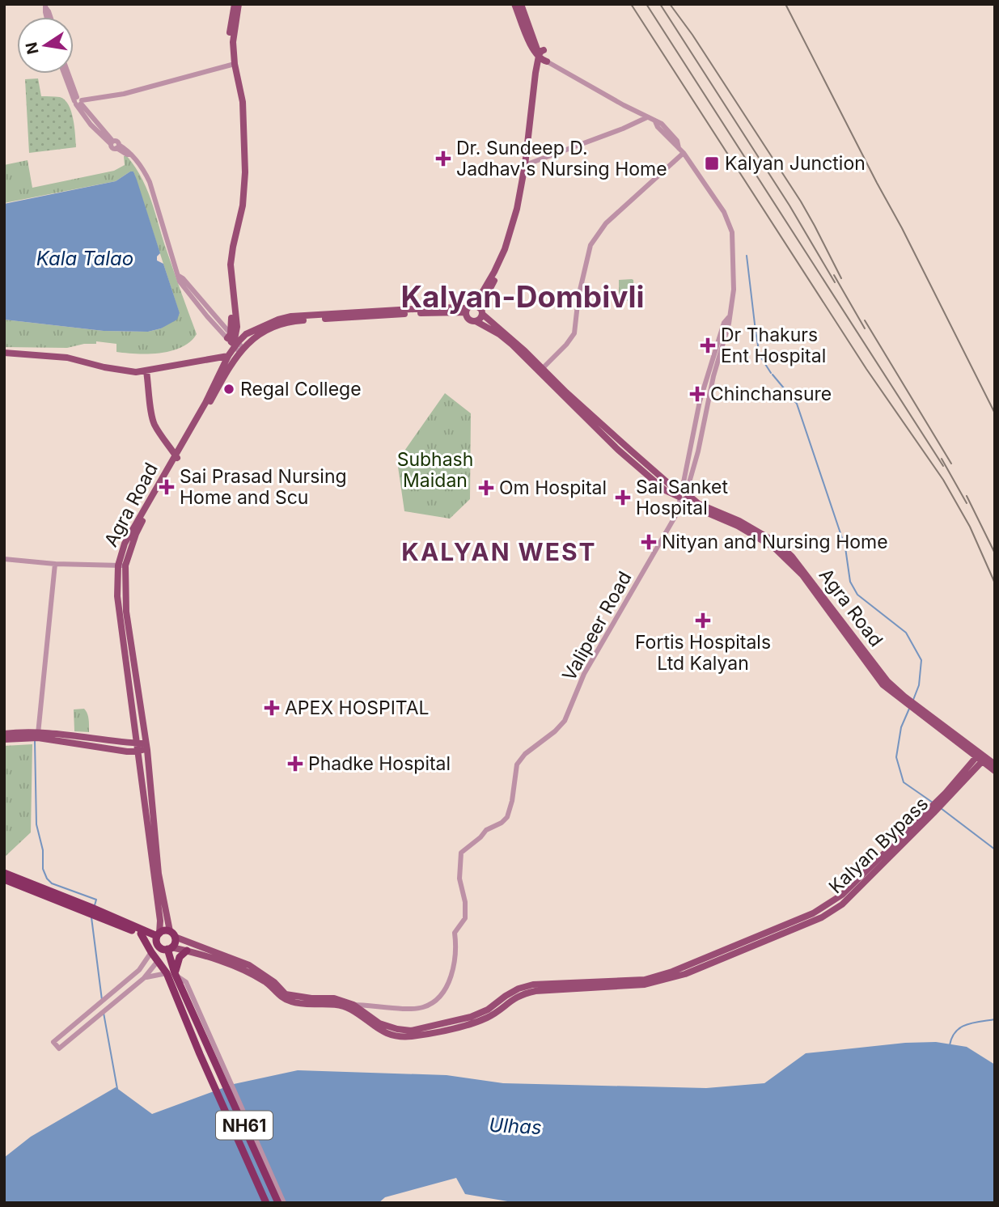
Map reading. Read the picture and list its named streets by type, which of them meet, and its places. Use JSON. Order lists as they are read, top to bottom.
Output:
{
  "streets": {
    "highway": ["NH61"],
    "main road": ["Agra Road", "Kalyan Bypass"],
    "street": ["Valipeer Road"]
  },
  "crossings": [
    ["Agra Road", "Valipeer Road"],
    ["Agra Road", "Kalyan Bypass"],
    ["Agra Road", "NH61"],
    ["Valipeer Road", "Kalyan Bypass"]
  ],
  "districts": ["Kalyan-Dombivli", "KALYAN WEST"],
  "water": ["Kala Talao", "Ulhas"],
  "parks": ["Subhash Maidan"],
  "places": {
    "health": [
      "Dr. Sundeep D. Jadhav's Nursing Home",
      "Dr Thakurs Ent Hospital",
      "Chinchansure",
      "Sai Prasad Nursing Home and Scu",
      "Om Hospital",
      "Sai Sanket Hospital",
      "Nityan and Nursing Home",
      "Fortis Hospitals Ltd Kalyan",
      "APEX HOSPITAL",
      "Phadke Hospital"
    ],
    "transit": ["Kalyan Junction"],
    "other": ["Regal College"]
  },
  "north": "left"
}
